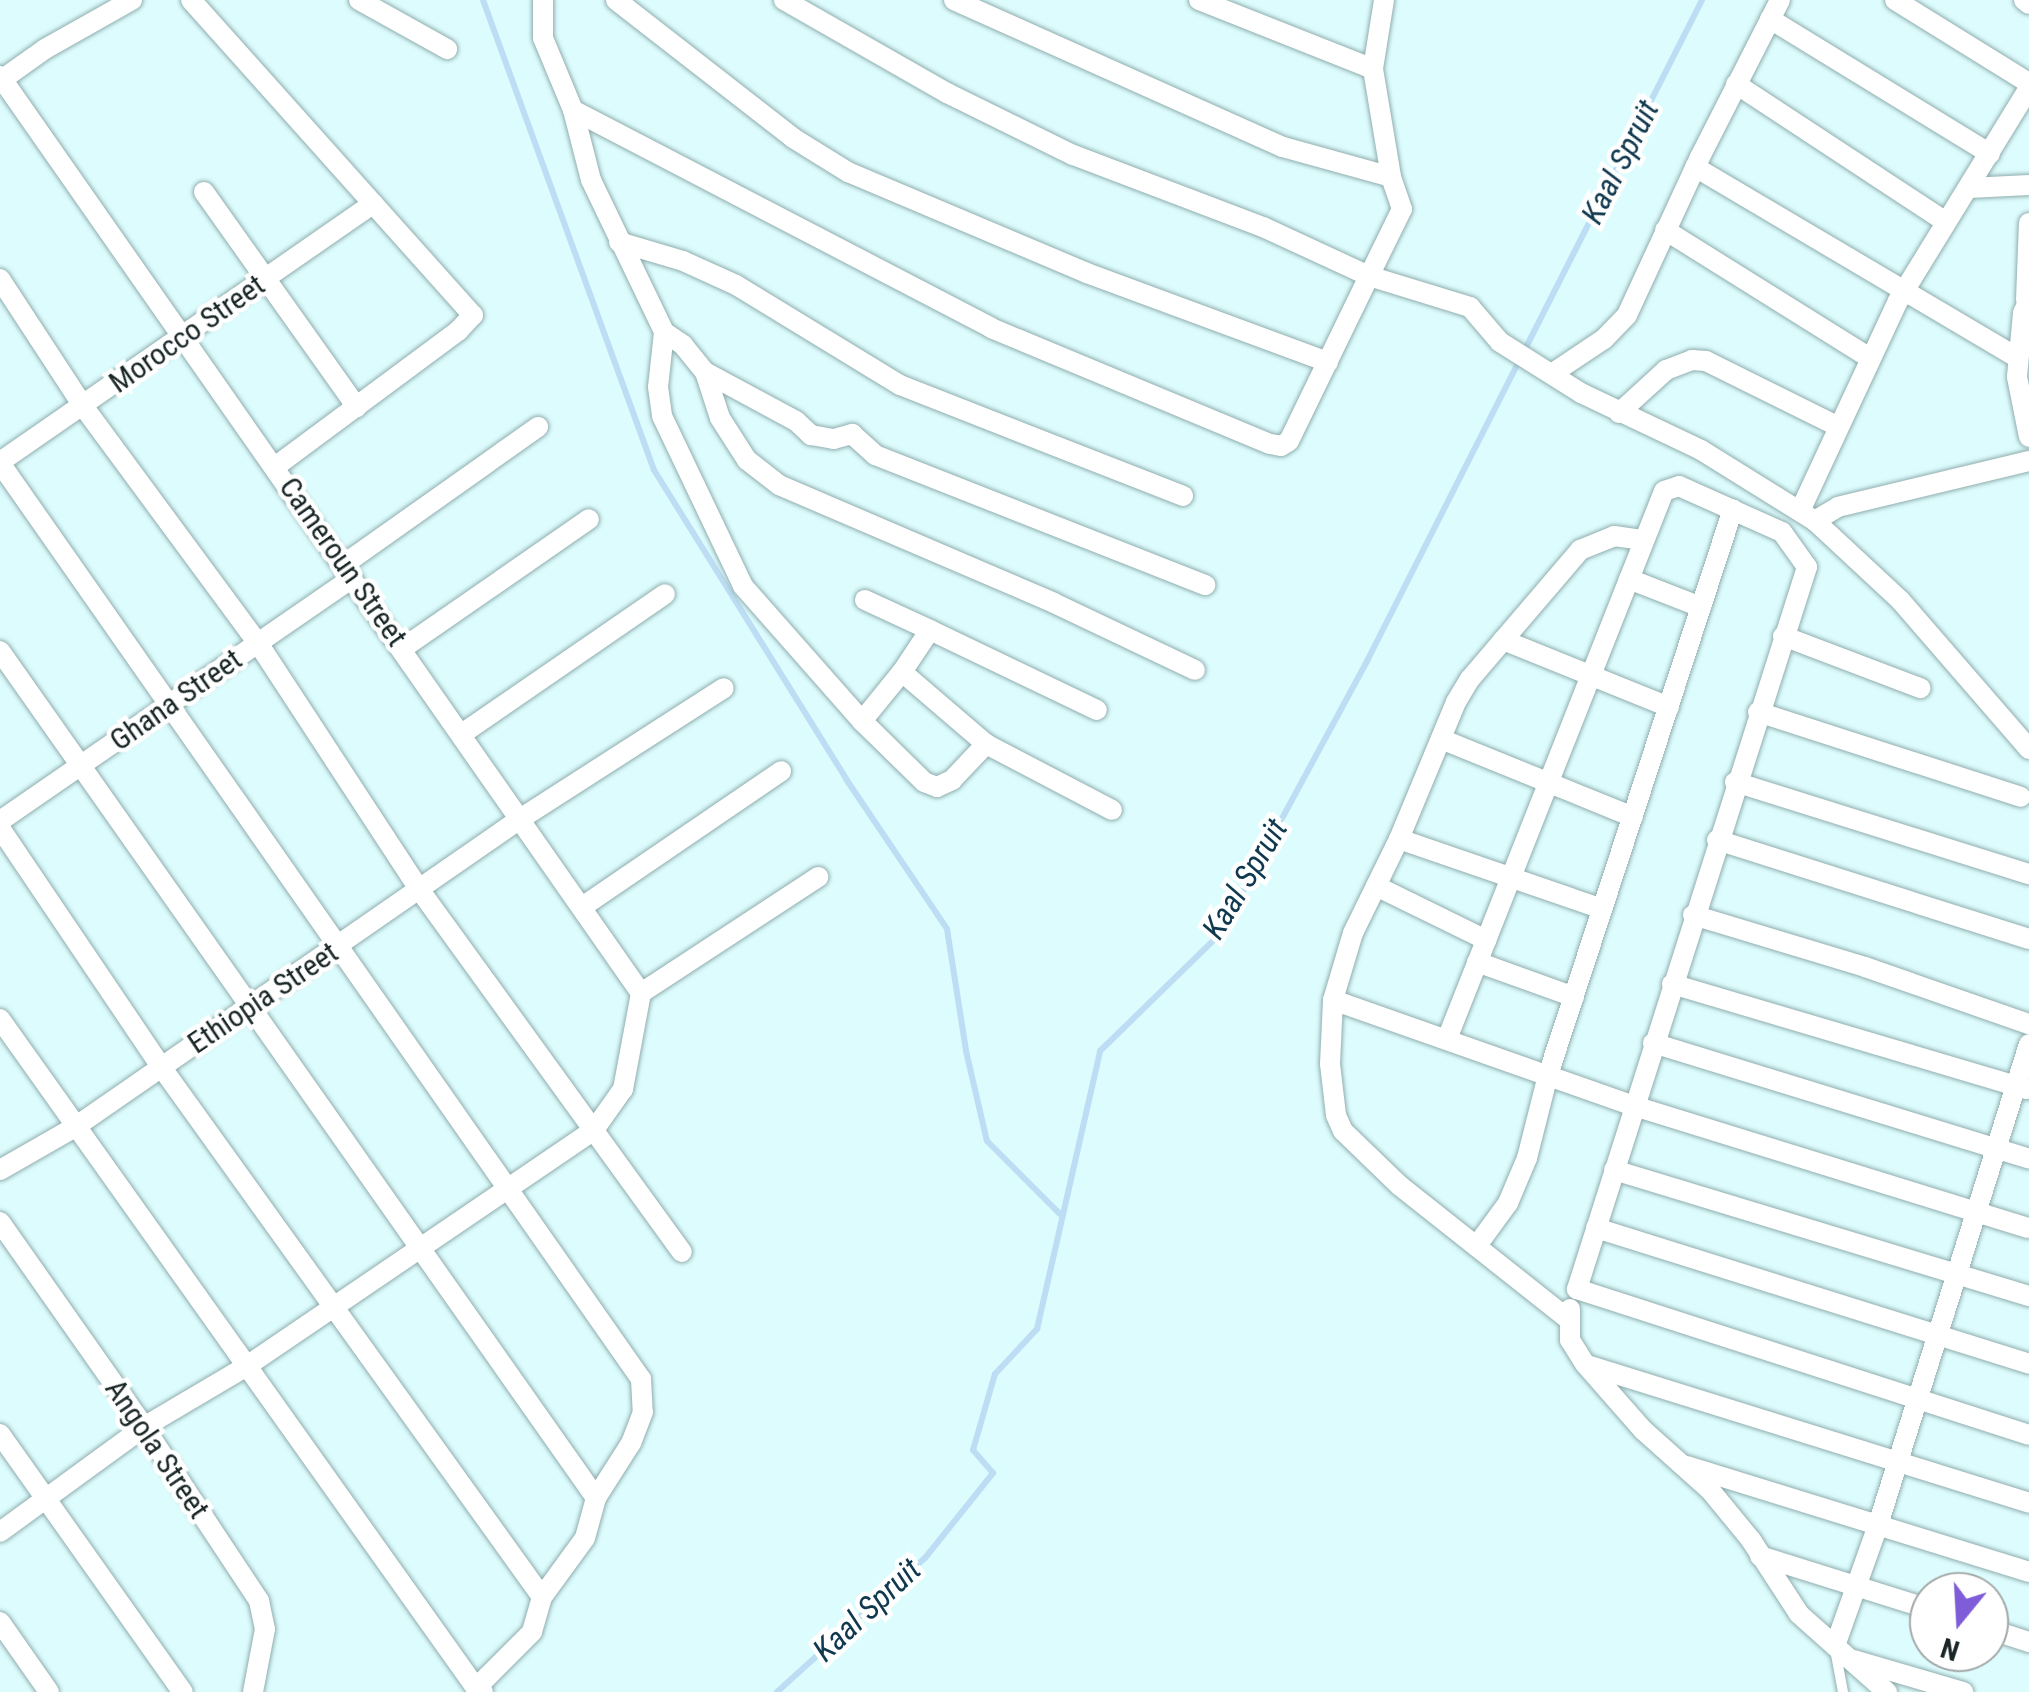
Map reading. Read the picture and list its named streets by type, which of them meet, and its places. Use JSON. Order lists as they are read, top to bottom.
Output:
{
  "streets": {
    "street": [
      "Morocco Street",
      "Cameroun Street",
      "Ghana Street",
      "Ethiopia Street",
      "Angola Street"
    ]
  },
  "crossings": [
    ["Morocco Street", "Cameroun Street"],
    ["Cameroun Street", "Ghana Street"],
    ["Cameroun Street", "Ethiopia Street"]
  ],
  "water": ["Kaal Spruit"],
  "north": "bottom"
}
